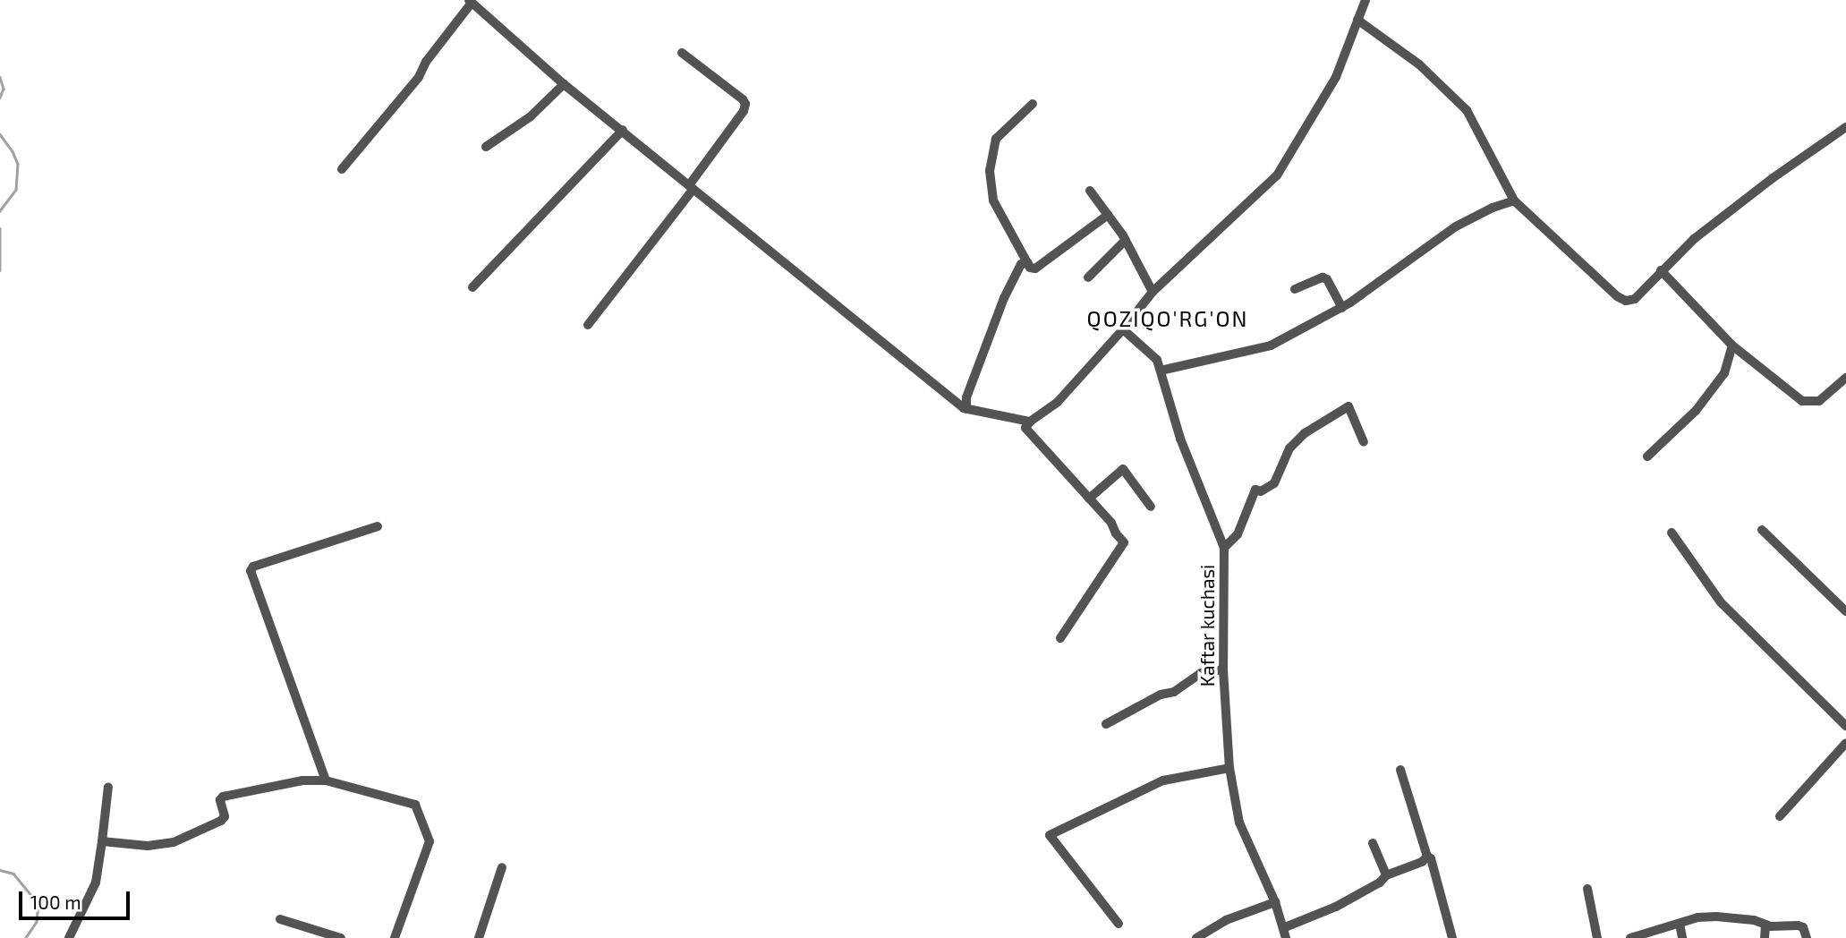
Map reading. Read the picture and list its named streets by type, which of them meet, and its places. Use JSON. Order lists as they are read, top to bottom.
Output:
{
  "streets": {
    "street": ["Kaftar kuchasi"]
  },
  "districts": ["QOZIQO'RG'ON"],
  "scale_bar": "100 m"
}
